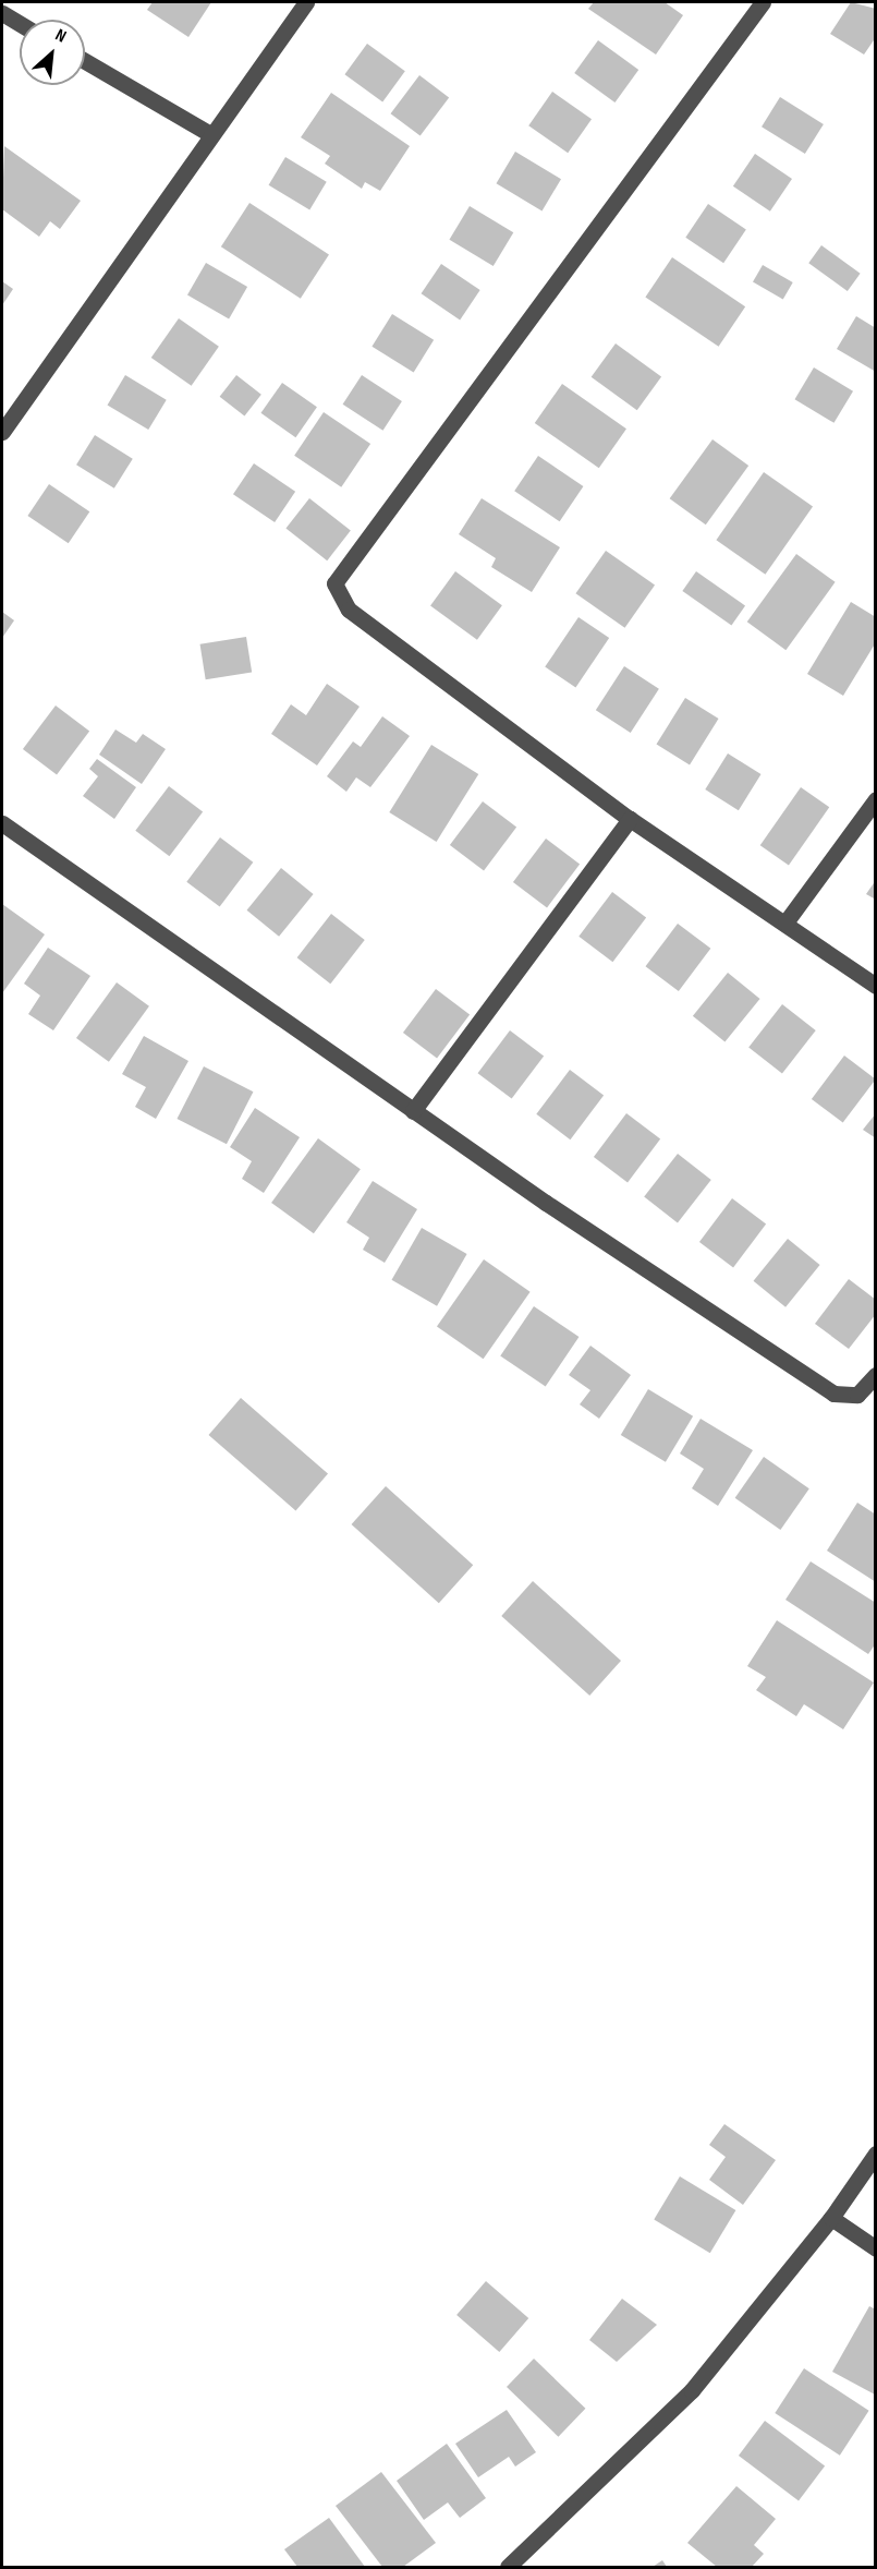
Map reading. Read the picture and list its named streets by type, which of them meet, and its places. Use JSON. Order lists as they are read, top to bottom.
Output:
{
  "north": "top right"
}
